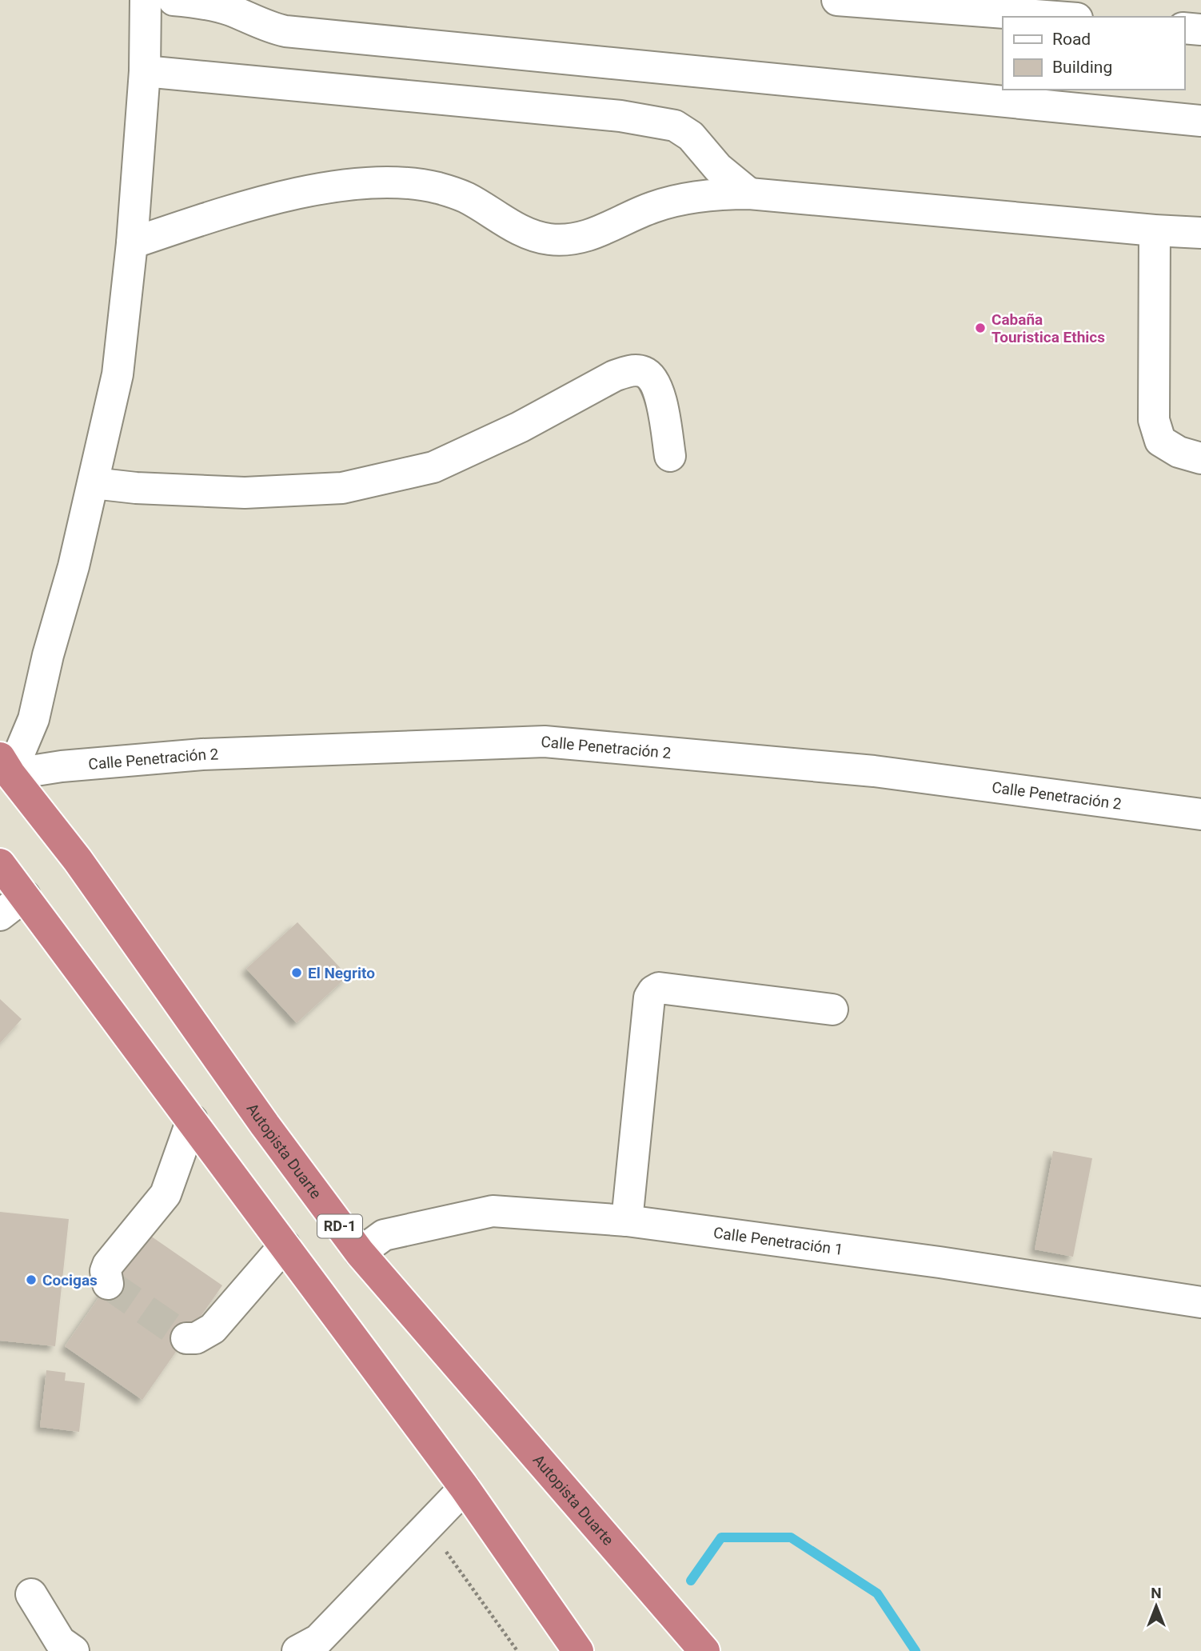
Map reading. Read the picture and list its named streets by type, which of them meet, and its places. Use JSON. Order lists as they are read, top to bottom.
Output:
{
  "streets": {
    "highway": ["Autopista Duarte", "RD-1"],
    "street": ["Calle Penetración 2", "Calle Penetración 1"]
  },
  "crossings": [
    ["Calle Penetración 2", "Autopista Duarte"],
    ["Autopista Duarte", "Calle Penetración 1"]
  ],
  "places": ["Cabaña Touristica Ethics", "El Negrito", "Cocigas"],
  "legend": ["Road", "Building"],
  "north": "top"
}
